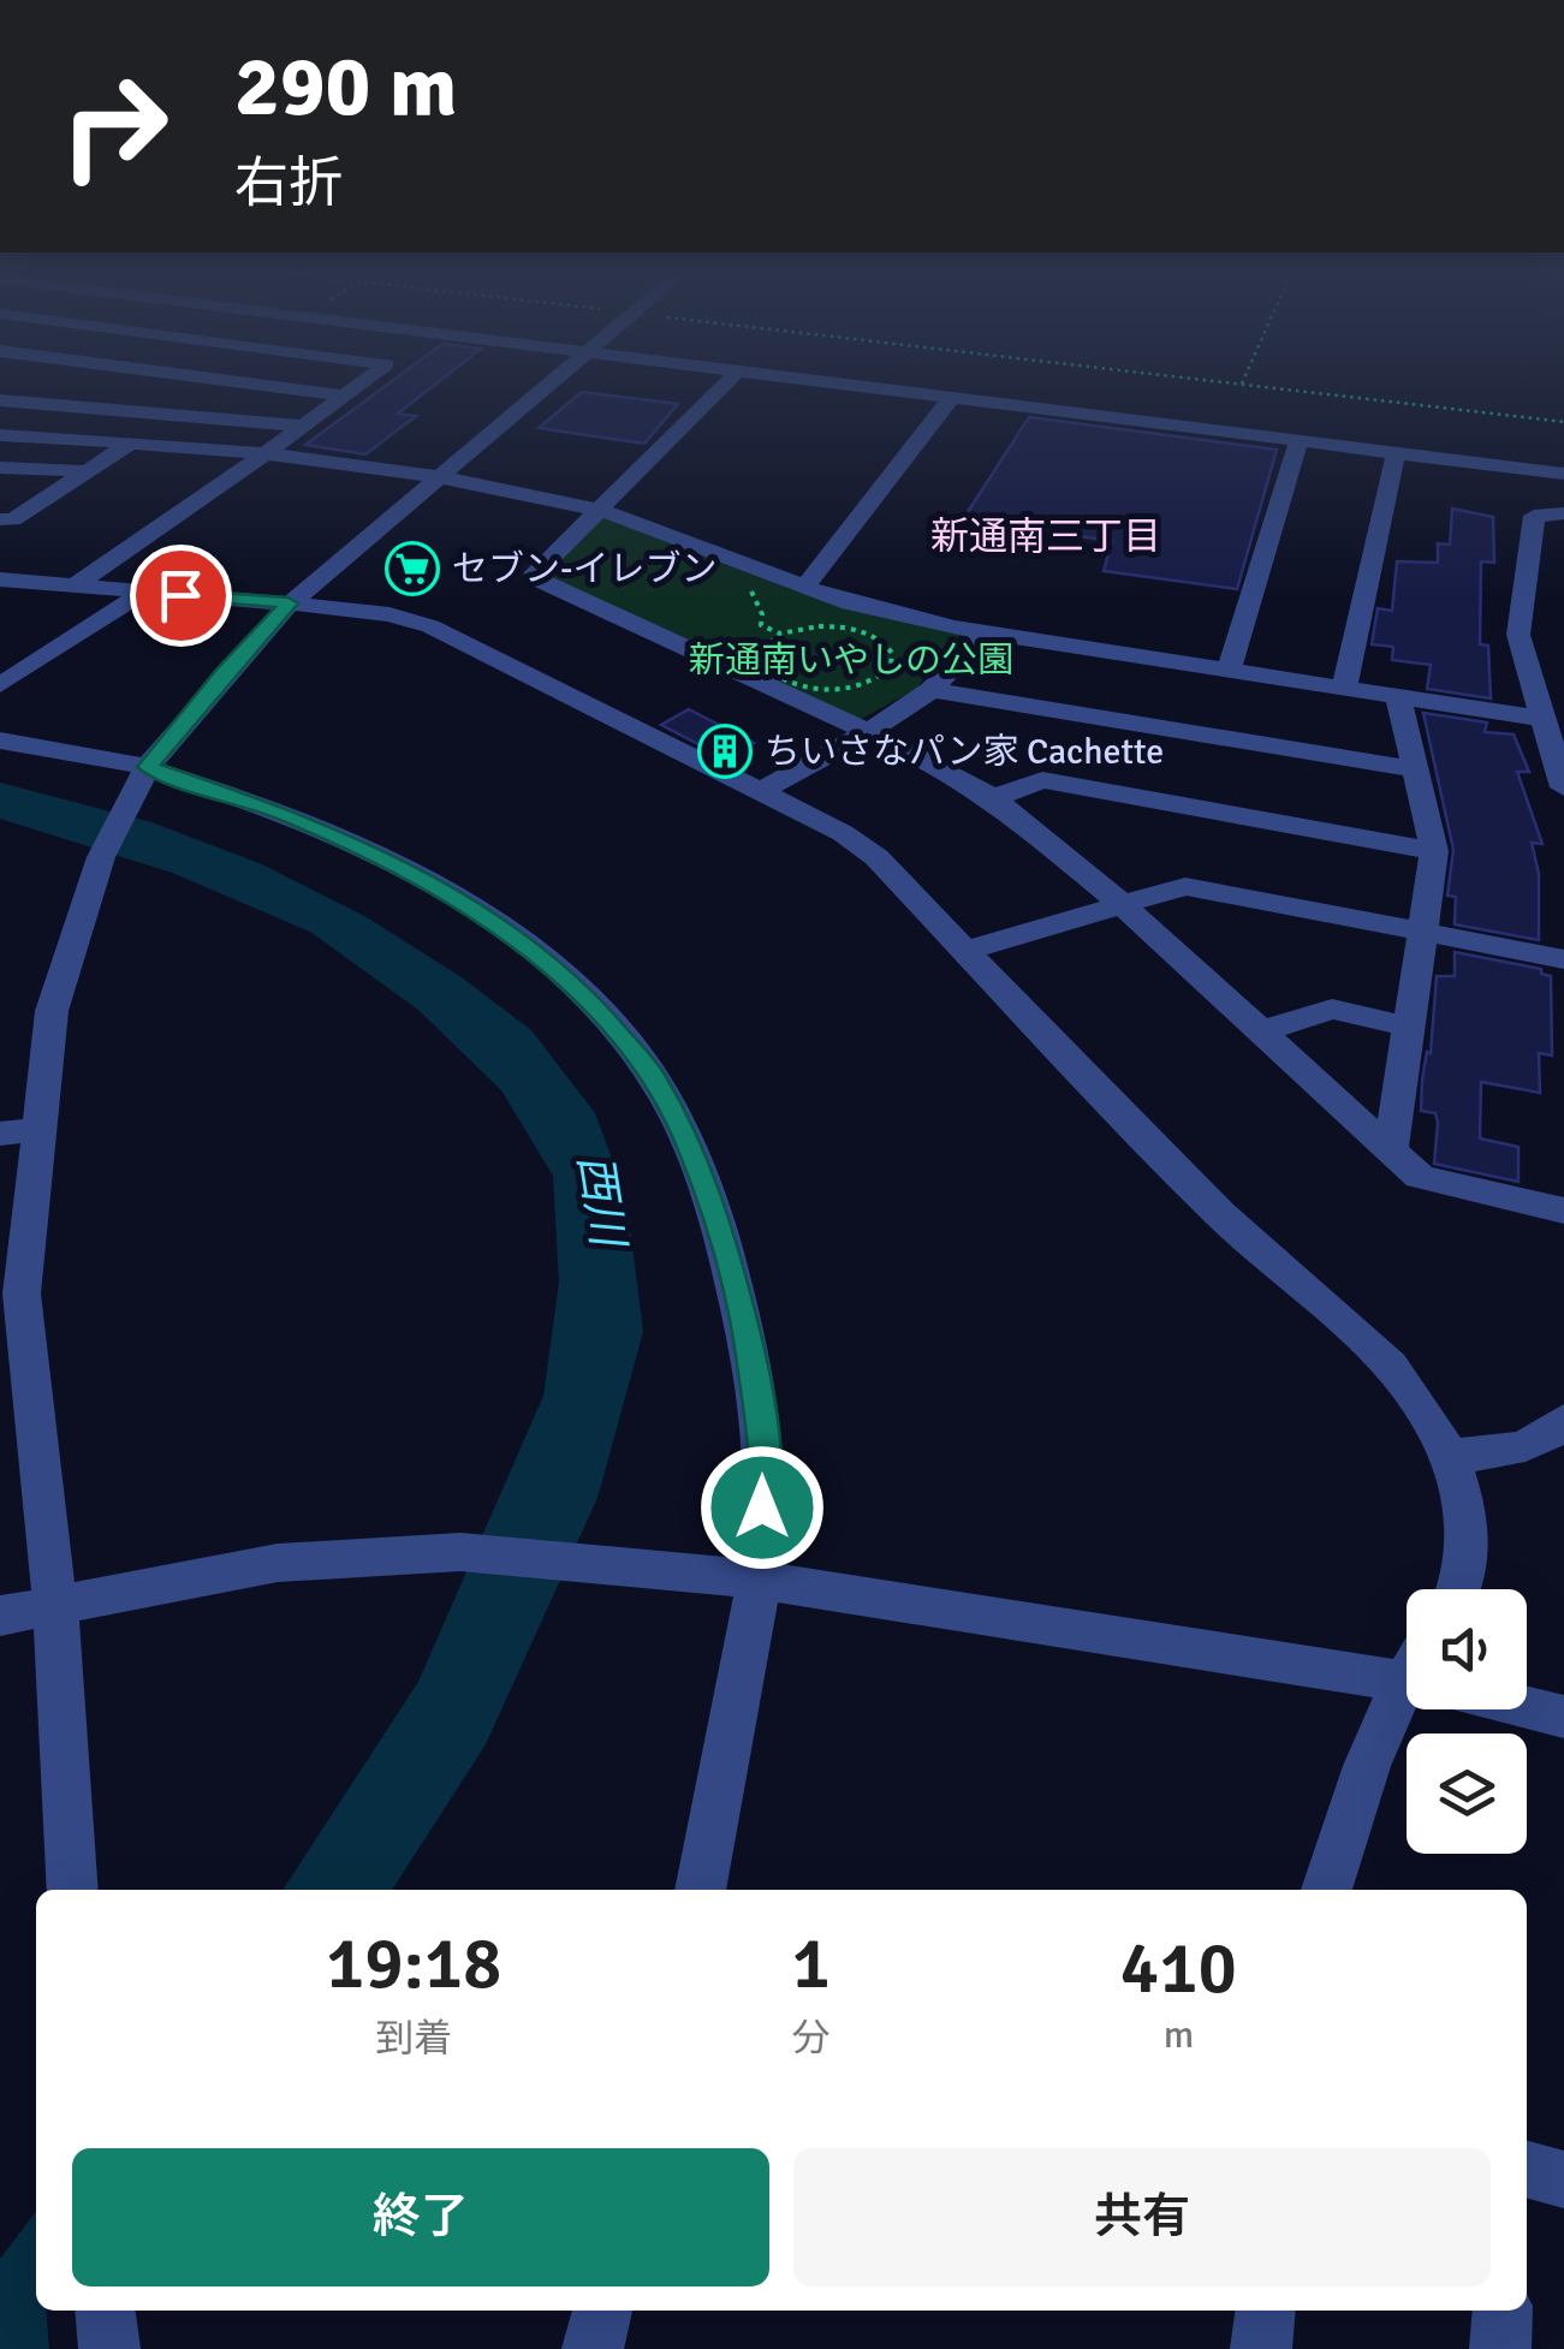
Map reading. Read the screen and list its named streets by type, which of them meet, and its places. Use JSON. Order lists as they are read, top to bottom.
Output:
{
  "districts": ["新通南三丁目"],
  "water": ["西川"],
  "parks": ["新通南いやしの公園"],
  "places": {
    "supermarket": ["セブン-イレブン"],
    "building": ["ちいさなパン家 Cachette"]
  },
  "page": {
    "turn": ["290 m", "右折"],
    "eta": [
      "19:18",
      "到着",
      "1",
      "分",
      "410",
      "m"
    ],
    "buttons": ["終了", "共有"]
  }
}
